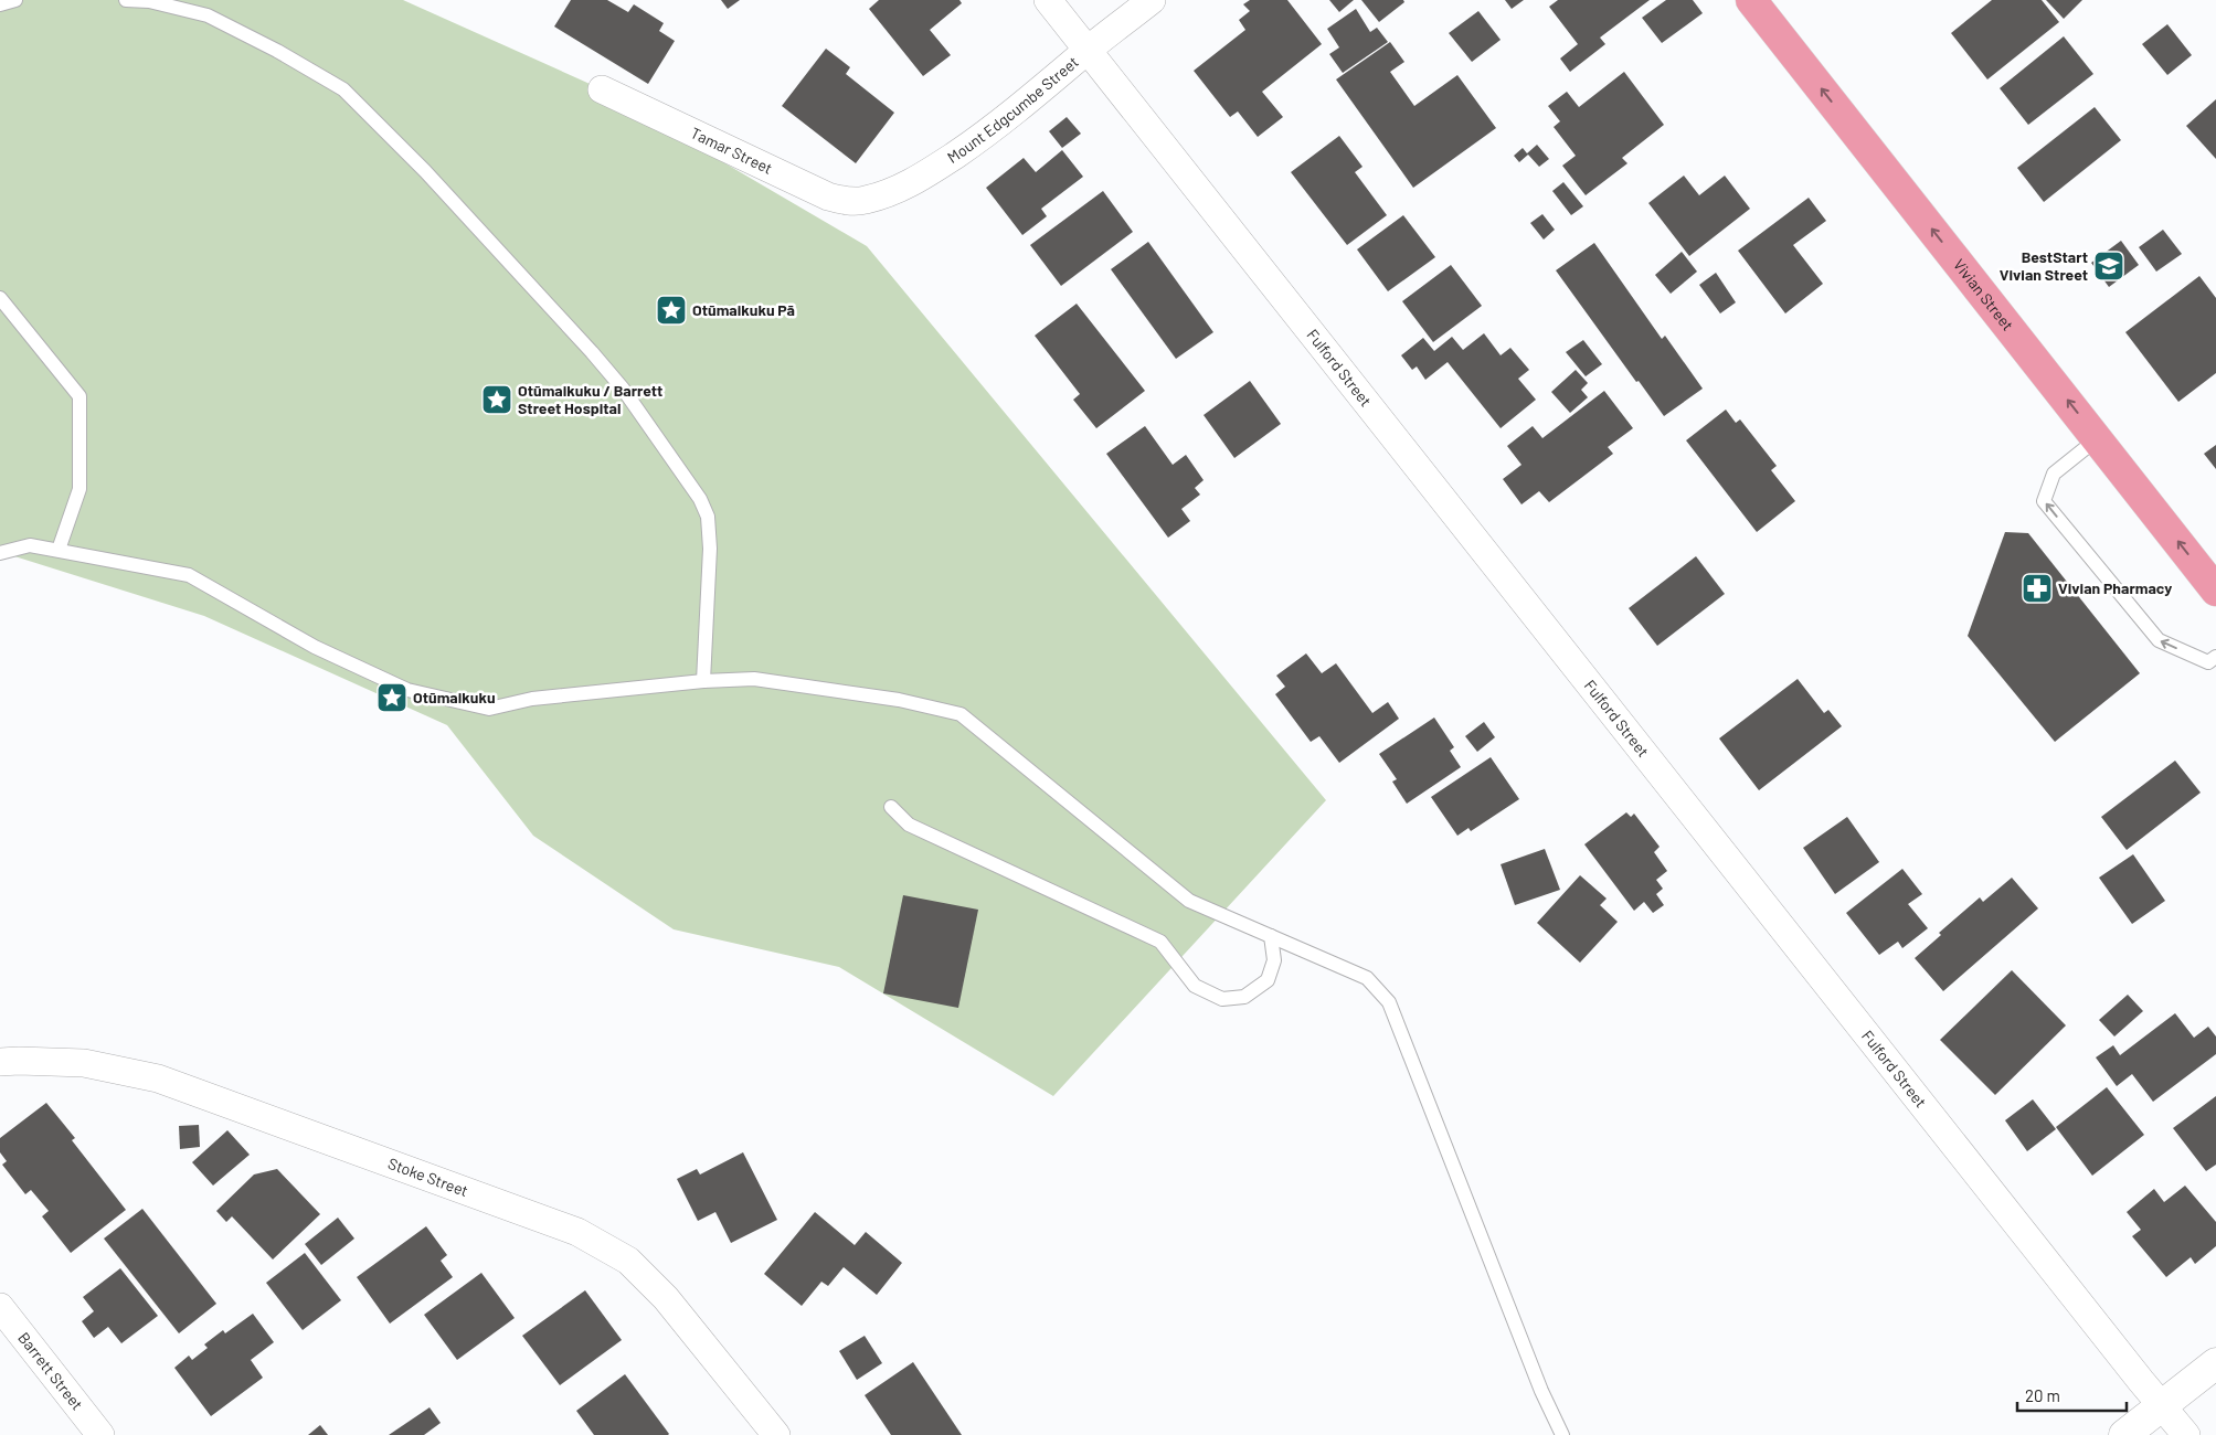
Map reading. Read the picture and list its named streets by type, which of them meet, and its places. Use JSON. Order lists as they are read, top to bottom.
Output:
{
  "streets": {
    "main road": ["Vivian Street"],
    "street": [
      "Mount Edgcumbe Street",
      "Tamar Street",
      "Fulford Street",
      "Stoke Street",
      "Barrett Street"
    ]
  },
  "crossings": [
    ["Mount Edgcumbe Street", "Tamar Street"],
    ["Mount Edgcumbe Street", "Fulford Street"]
  ],
  "one_way": ["Vivian Street"],
  "places": {
    "school or university": ["BestStart Vivian Street"],
    "place": ["Otūmaikuku Pā", "Otūmaikuku / Barrett Street Hospital", "Otūmaikuku"],
    "pharmacy": ["Vivian Pharmacy"]
  },
  "scale_bar": "20 m"
}
